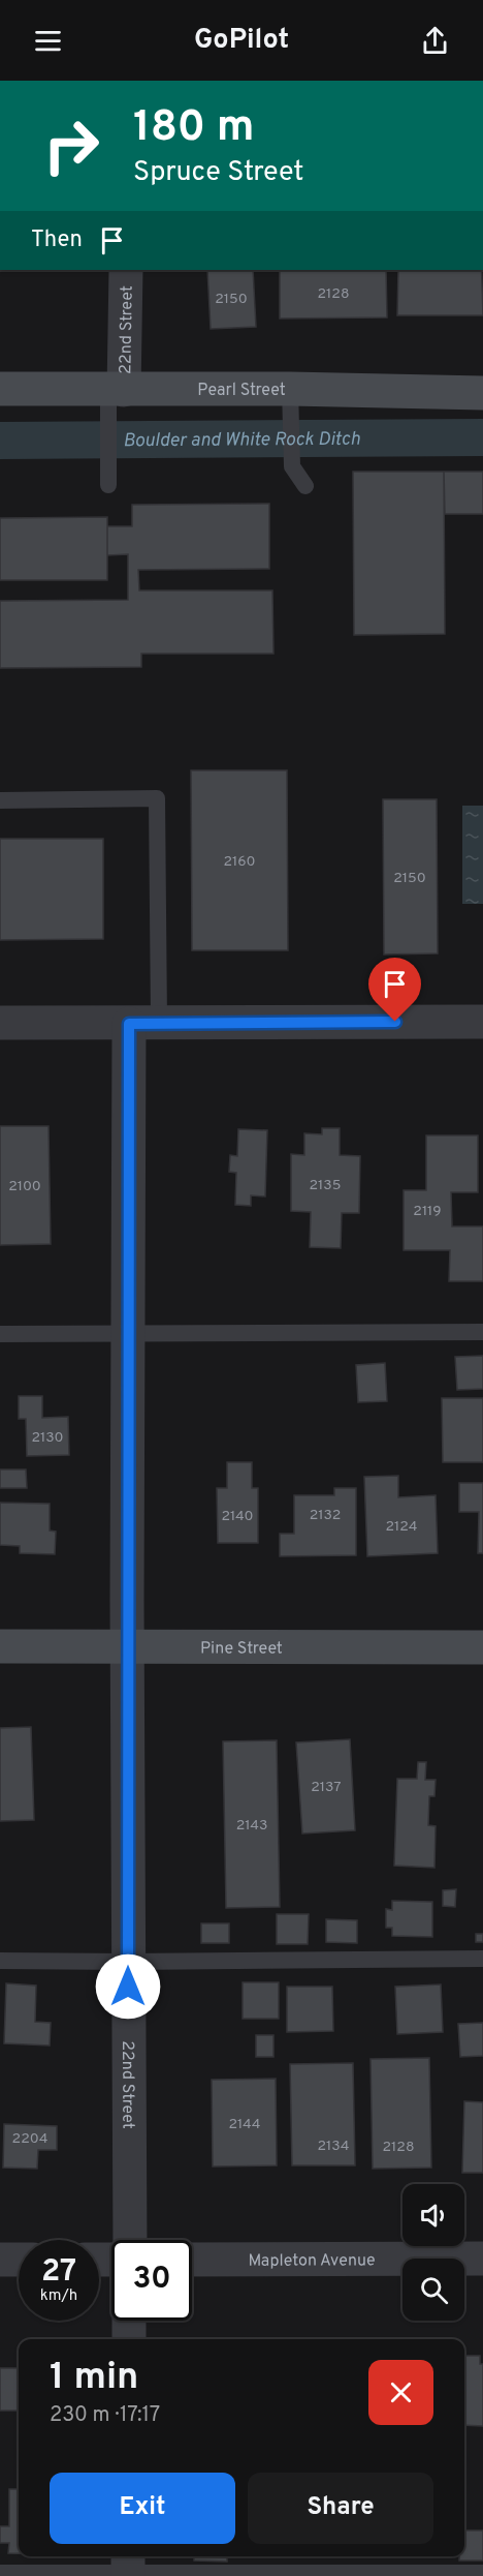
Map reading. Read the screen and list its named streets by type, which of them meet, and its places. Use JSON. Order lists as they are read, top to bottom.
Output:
{
  "streets": {
    "street": [
      "22nd Street",
      "Pearl Street",
      "Pine Street",
      "Mapleton Avenue"
    ]
  },
  "crossings": [
    ["22nd Street", "Pearl Street"],
    ["22nd Street", "Pine Street"]
  ],
  "water": ["Boulder and White Rock Ditch"],
  "house_numbers": [
    "2128",
    "2150",
    "2160",
    "2150",
    "2135",
    "2100",
    "2119",
    "2130",
    "2132",
    "2140",
    "2124",
    "2137",
    "2143",
    "2144",
    "2204",
    "2134",
    "2128"
  ],
  "page": {
    "header": "GoPilot",
    "turn": ["180 m", "Spruce Street"],
    "then": "Then",
    "speed": "27 km/h",
    "limit": "30",
    "heading": ["1 min", "230 m · 17:17"],
    "buttons": ["Exit", "Share"]
  }
}
